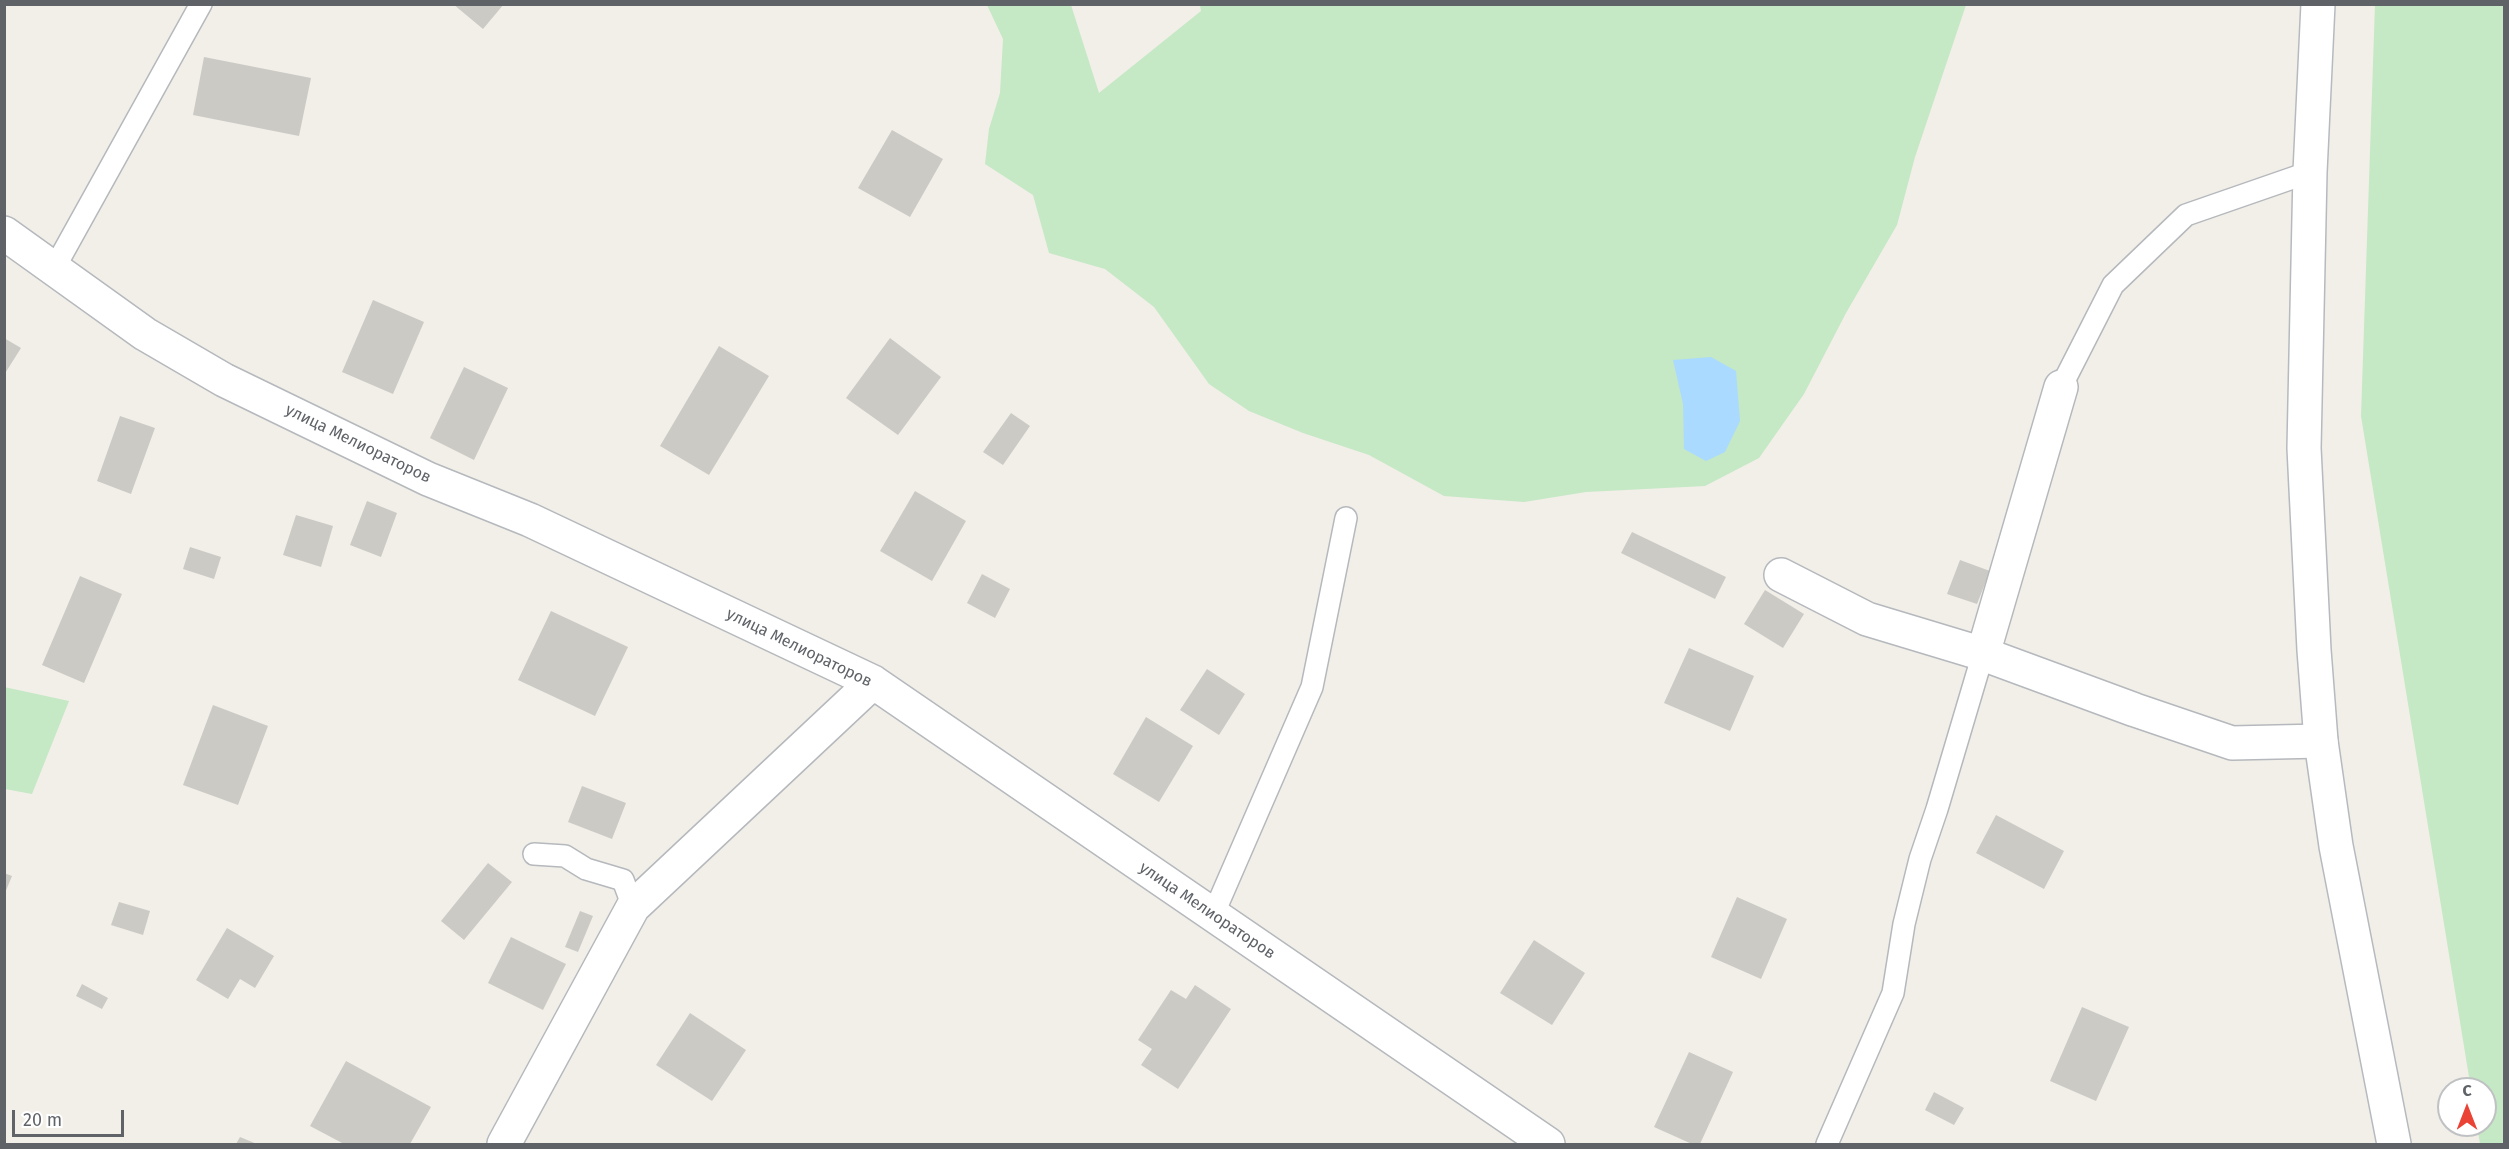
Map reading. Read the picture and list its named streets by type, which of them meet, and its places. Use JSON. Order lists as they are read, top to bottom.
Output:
{
  "streets": {
    "street": ["улица Мелиораторов"]
  },
  "scale_bar": "20 m",
  "north": "top"
}
